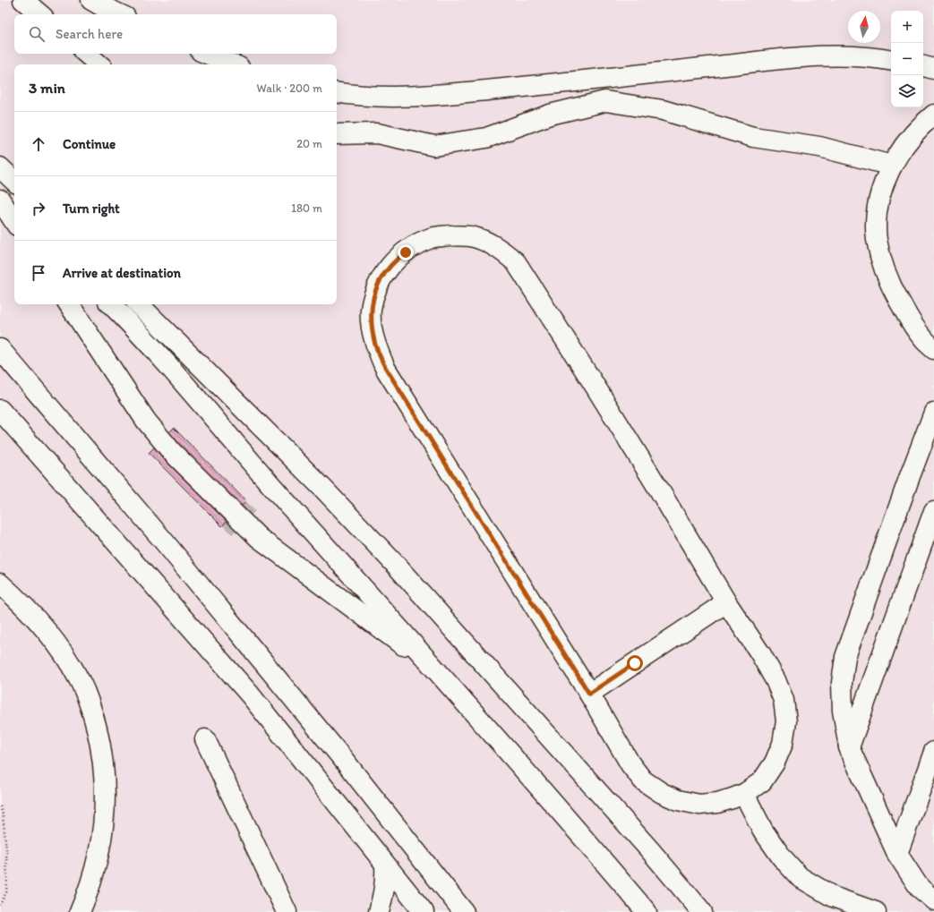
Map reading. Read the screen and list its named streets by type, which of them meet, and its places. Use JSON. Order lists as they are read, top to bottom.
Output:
{
  "north": "top",
  "page": {
    "map_buttons": ["+", "−"],
    "search": "Search here",
    "heading": ["3 min", "Walk · 200 m"],
    "list": [
      ["Continue", "20 m"],
      ["Turn right", "180 m"],
      "Arrive at destination"
    ]
  }
}
